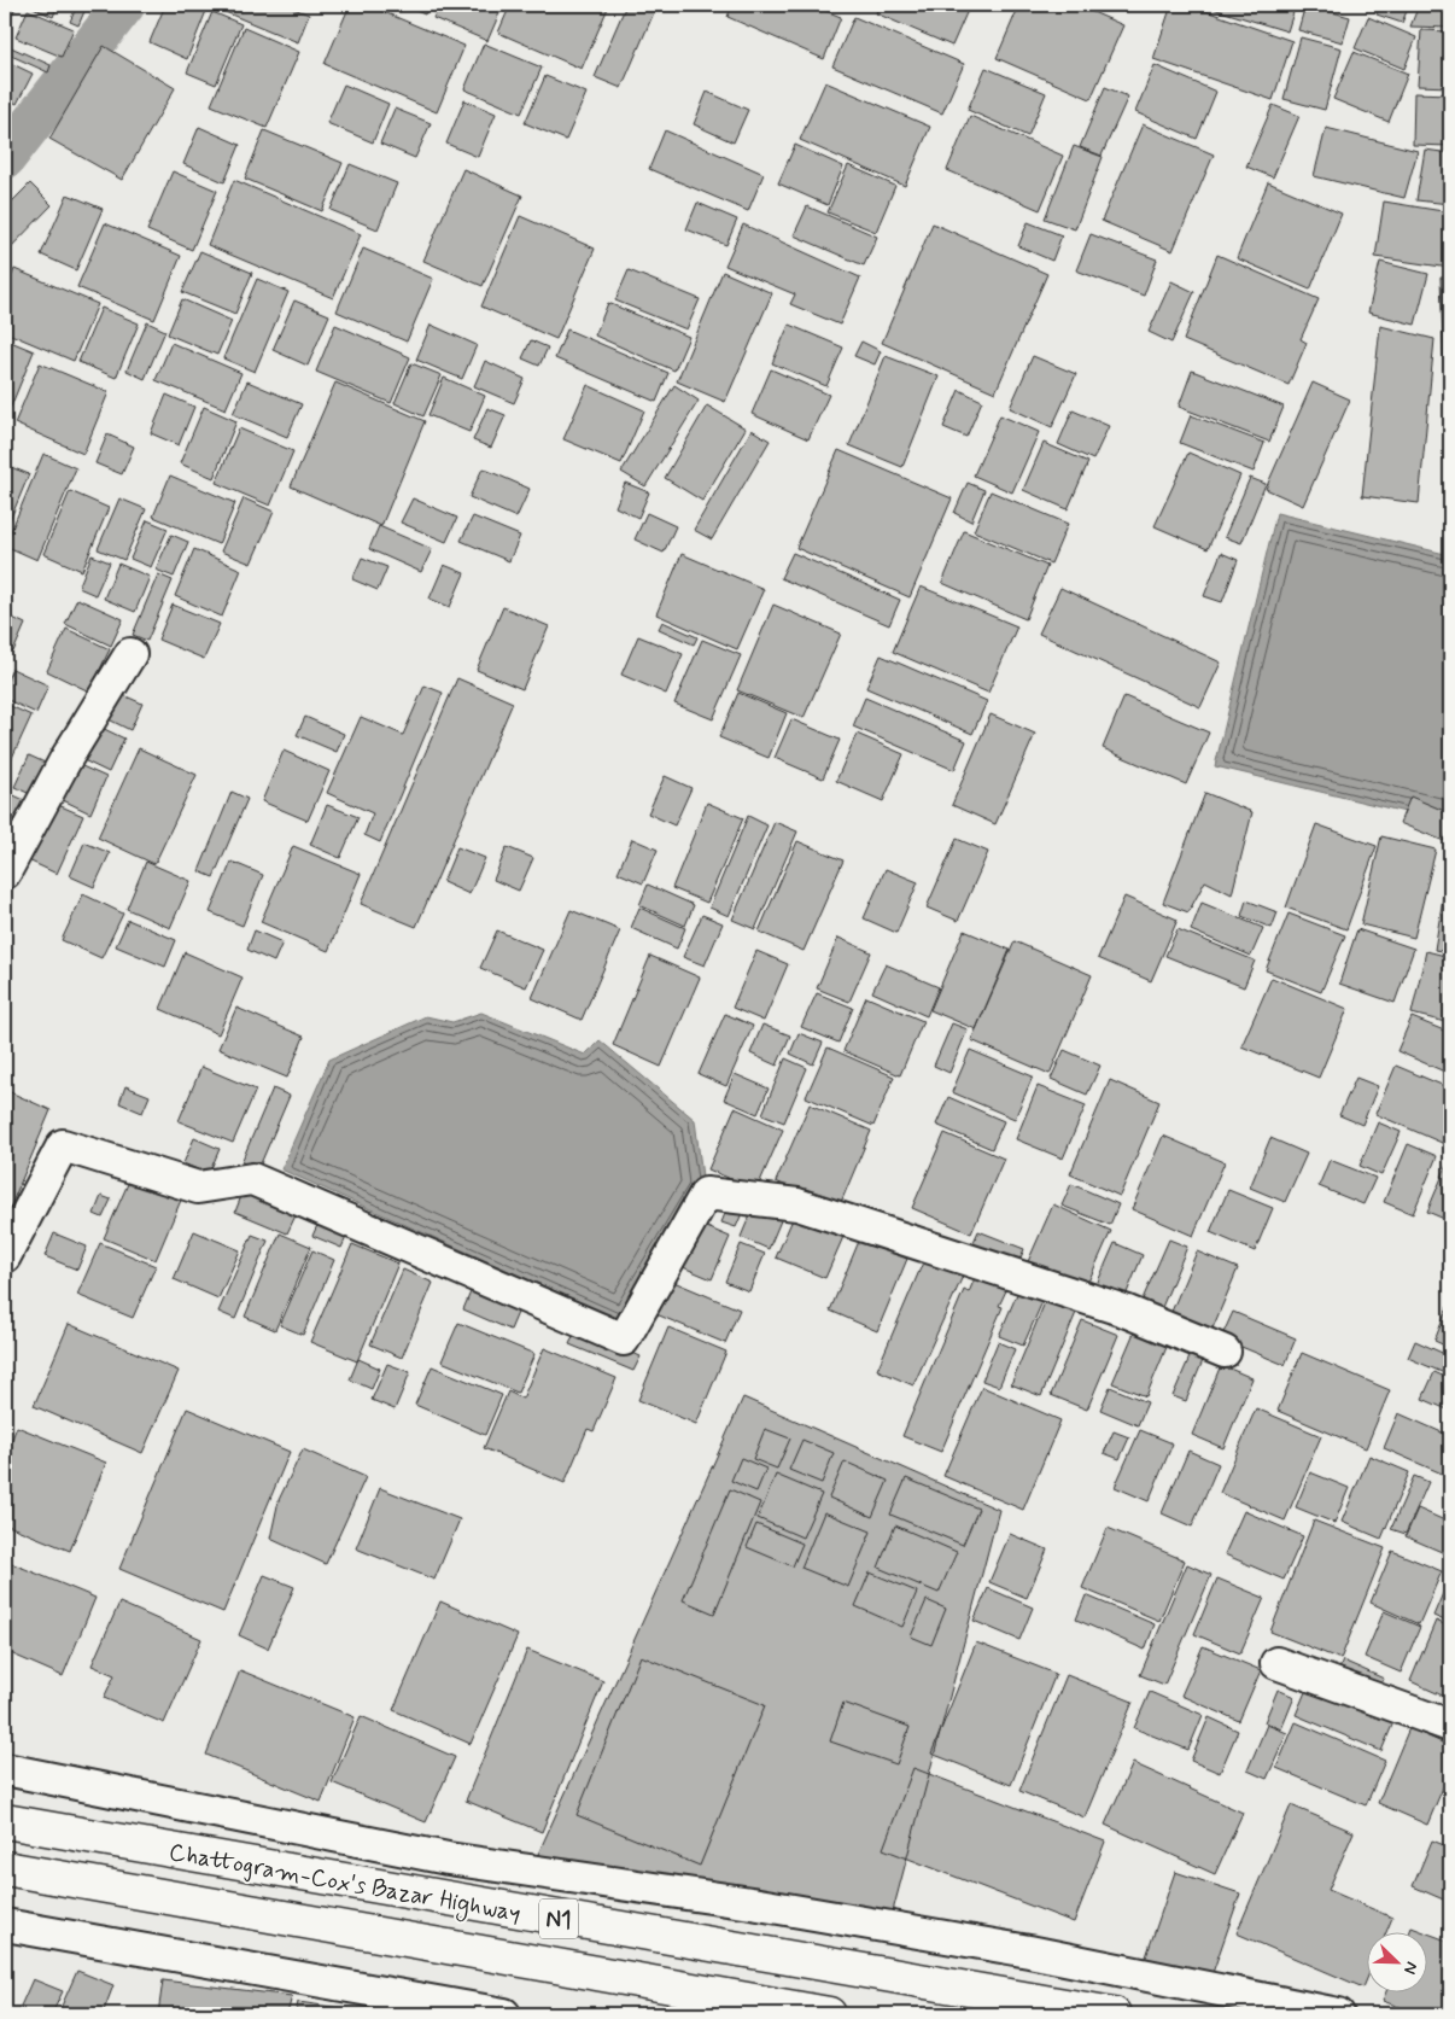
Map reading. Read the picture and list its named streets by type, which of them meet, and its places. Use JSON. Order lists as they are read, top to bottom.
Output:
{
  "streets": {
    "highway": ["Chattogram-Cox's Bazar Highway", "N1"]
  },
  "north": "bottom right"
}
